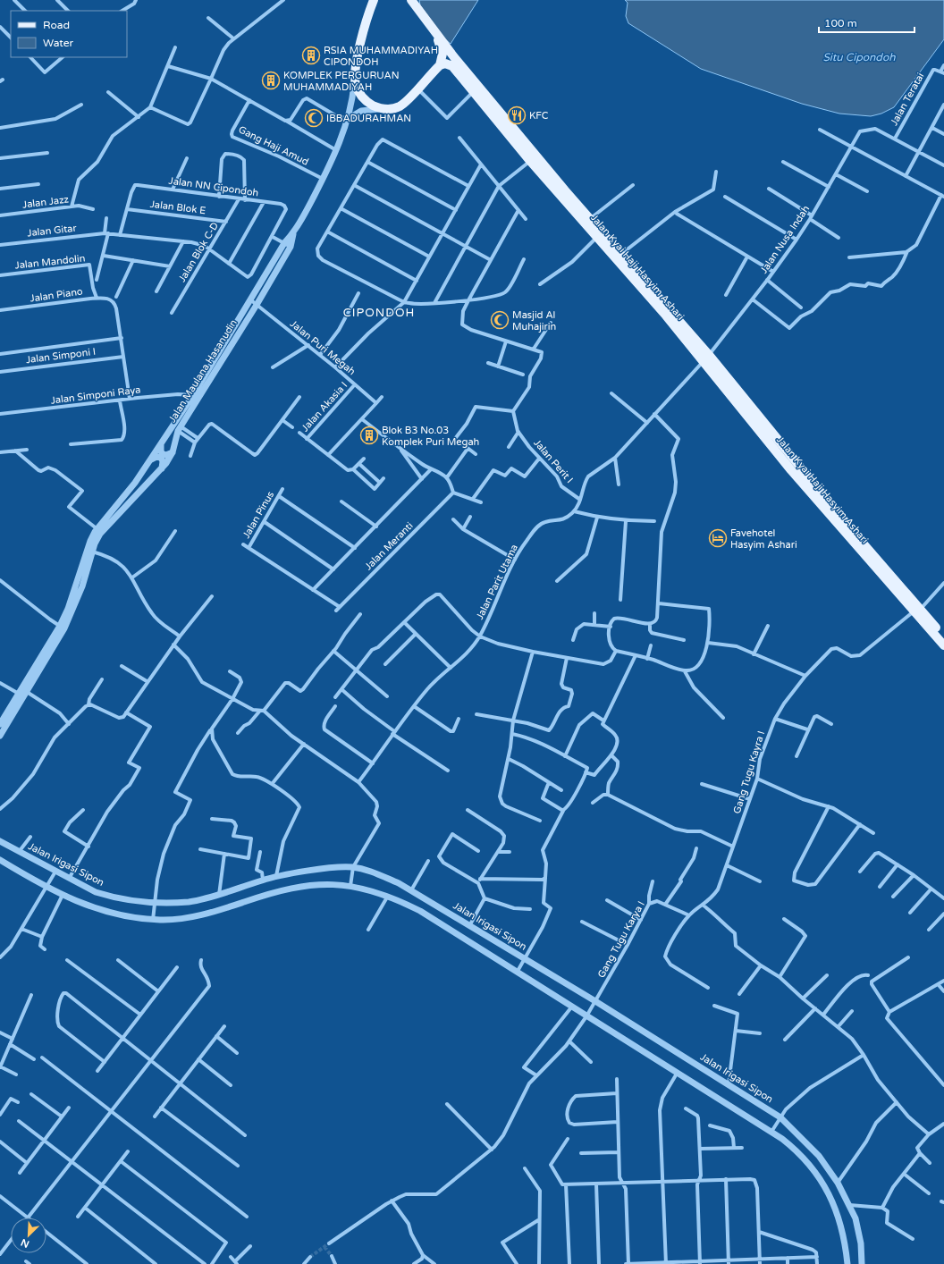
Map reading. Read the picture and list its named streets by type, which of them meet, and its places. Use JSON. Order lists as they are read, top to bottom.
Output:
{
  "streets": {
    "main road": ["Jalan Kyai Haji Hasyim Ashari"],
    "street": [
      "Jalan Teratai",
      "Gang Haji Amud",
      "Jalan NN Cipondoh",
      "Jalan Jazz",
      "Jalan Blok E",
      "Jalan Gitar",
      "Jalan Nusa Indah",
      "Jalan Blok C-D",
      "Jalan Mandolin",
      "Jalan Piano",
      "Jalan Puri Megah",
      "Jalan Simponi I",
      "Jalan Maulana Hasanudin",
      "Jalan Simponi Raya",
      "Jalan Akasia I",
      "Jalan Perit I",
      "Jalan Pinus",
      "Jalan Meranti",
      "Jalan Parit Utama",
      "Gang Tugu Kayra I",
      "Jalan Irigasi Sipon",
      "Gang Tugu Karya I"
    ]
  },
  "crossings": [
    ["Jalan Teratai", "Jalan Nusa Indah"],
    ["Gang Haji Amud", "Jalan Maulana Hasanudin"],
    ["Jalan NN Cipondoh", "Jalan Blok E"],
    ["Jalan NN Cipondoh", "Jalan Blok C-D"],
    ["Jalan Blok E", "Jalan Blok C-D"],
    ["Jalan Gitar", "Jalan Blok C-D"],
    ["Jalan Nusa Indah", "Jalan Kyai Haji Hasyim Ashari"],
    ["Jalan Nusa Indah", "Jalan Parit Utama"],
    ["Jalan Mandolin", "Jalan Piano"],
    ["Jalan Kyai Haji Hasyim Ashari", "Jalan Parit Utama"],
    ["Jalan Kyai Haji Hasyim Ashari", "Gang Tugu Kayra I"],
    ["Jalan Piano", "Jalan Simponi I"],
    ["Jalan Puri Megah", "Jalan Maulana Hasanudin"],
    ["Jalan Puri Megah", "Jalan Akasia I"],
    ["Jalan Maulana Hasanudin", "Jalan Simponi Raya"],
    ["Jalan Perit I", "Jalan Parit Utama"],
    ["Jalan Irigasi Sipon", "Gang Tugu Karya I"]
  ],
  "districts": ["CIPONDOH"],
  "water": ["Situ Cipondoh"],
  "places": {
    "building": ["RSIA MUHAMMADIYAH CIPONDOH", "KOMPLEK PERGURUAN MUHAMMADIYAH", "Blok B3 No.03 Komplek Puri Megah"],
    "restaurant": ["KFC"],
    "mosque": ["IBBADURAHMAN", "Masjid Al Muhajirin"],
    "hotel": ["Favehotel Hasyim Ashari"]
  },
  "legend": ["Road", "Water"],
  "scale_bar": "100 m",
  "north": "bottom left"
}
